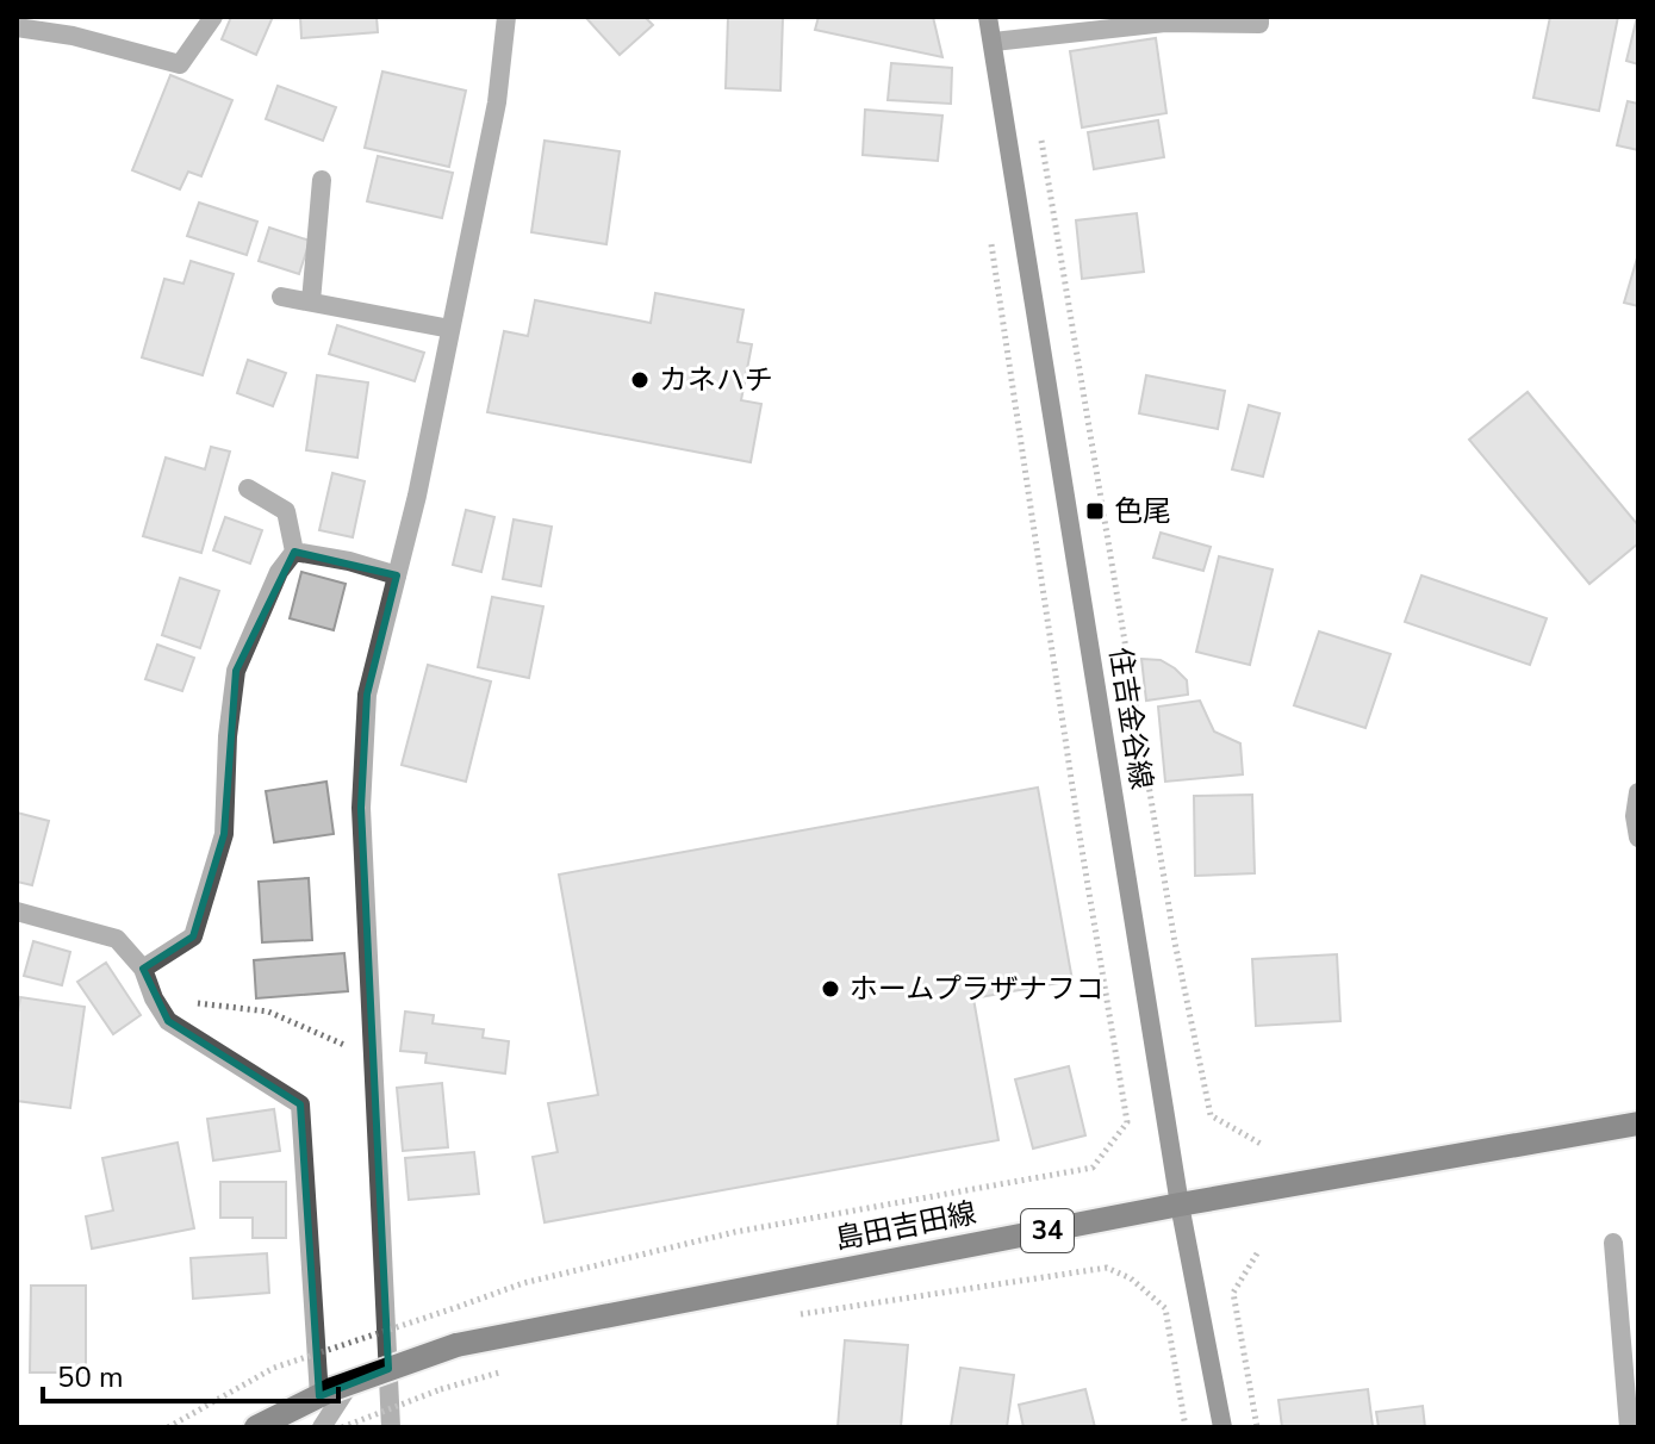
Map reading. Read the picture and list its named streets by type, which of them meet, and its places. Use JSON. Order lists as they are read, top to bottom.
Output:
{
  "streets": {
    "main road": ["住吉金谷線", "島田吉田線", "34"]
  },
  "crossings": [
    ["住吉金谷線", "島田吉田線"]
  ],
  "places": {
    "other": ["カネハチ", "ホームプラザナフコ"],
    "transit": ["色尾"]
  },
  "scale_bar": "50 m"
}
